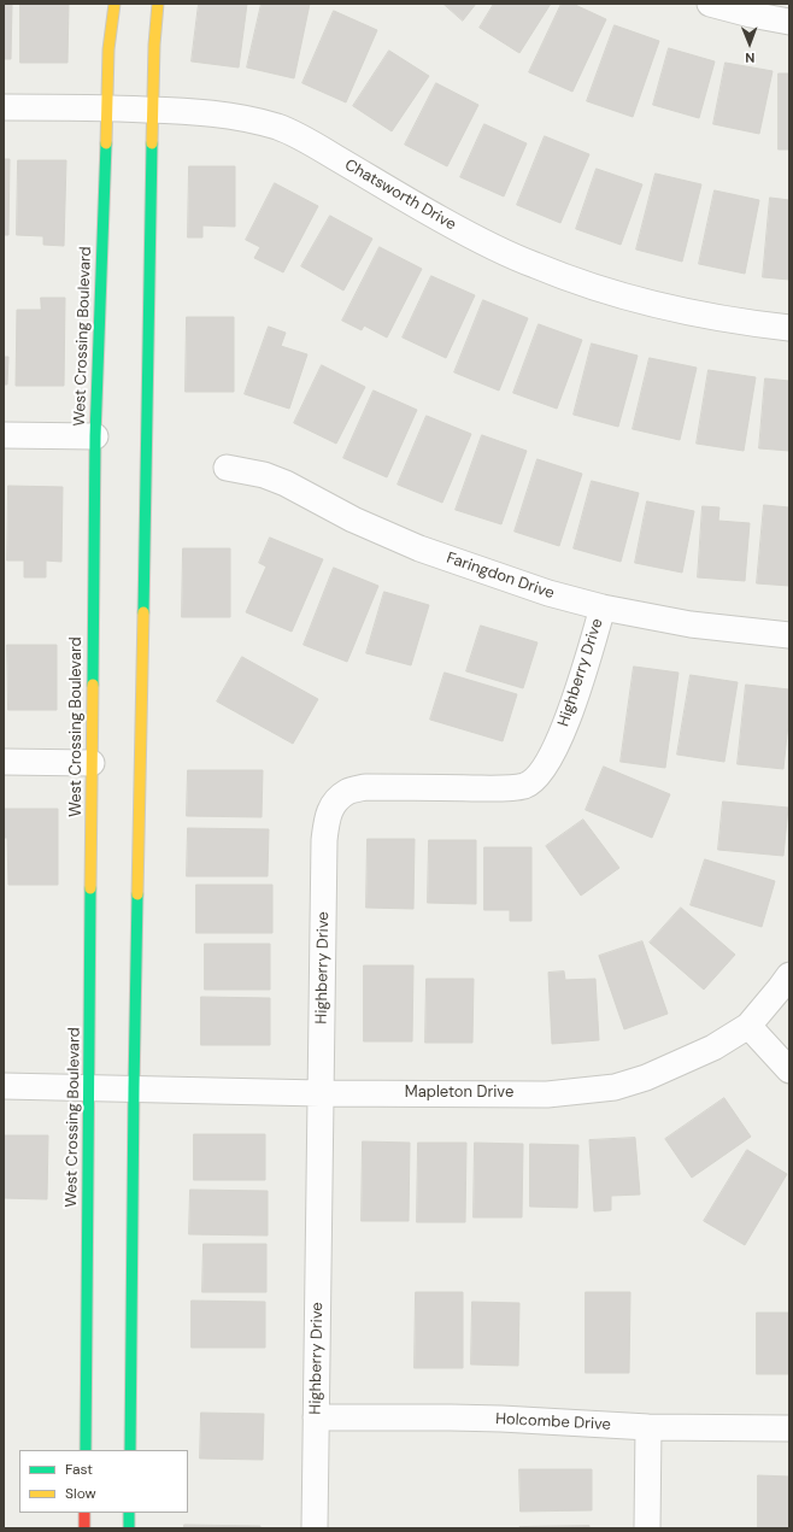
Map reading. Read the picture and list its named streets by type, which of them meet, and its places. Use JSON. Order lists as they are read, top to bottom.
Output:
{
  "streets": {
    "street": [
      "Chatsworth Drive",
      "West Crossing Boulevard",
      "Faringdon Drive",
      "Highberry Drive",
      "Mapleton Drive",
      "Holcombe Drive"
    ]
  },
  "crossings": [
    ["Chatsworth Drive", "West Crossing Boulevard"],
    ["West Crossing Boulevard", "Mapleton Drive"],
    ["Faringdon Drive", "Highberry Drive"],
    ["Highberry Drive", "Mapleton Drive"],
    ["Highberry Drive", "Holcombe Drive"]
  ],
  "legend": ["Fast", "Slow"],
  "north": "bottom"
}
